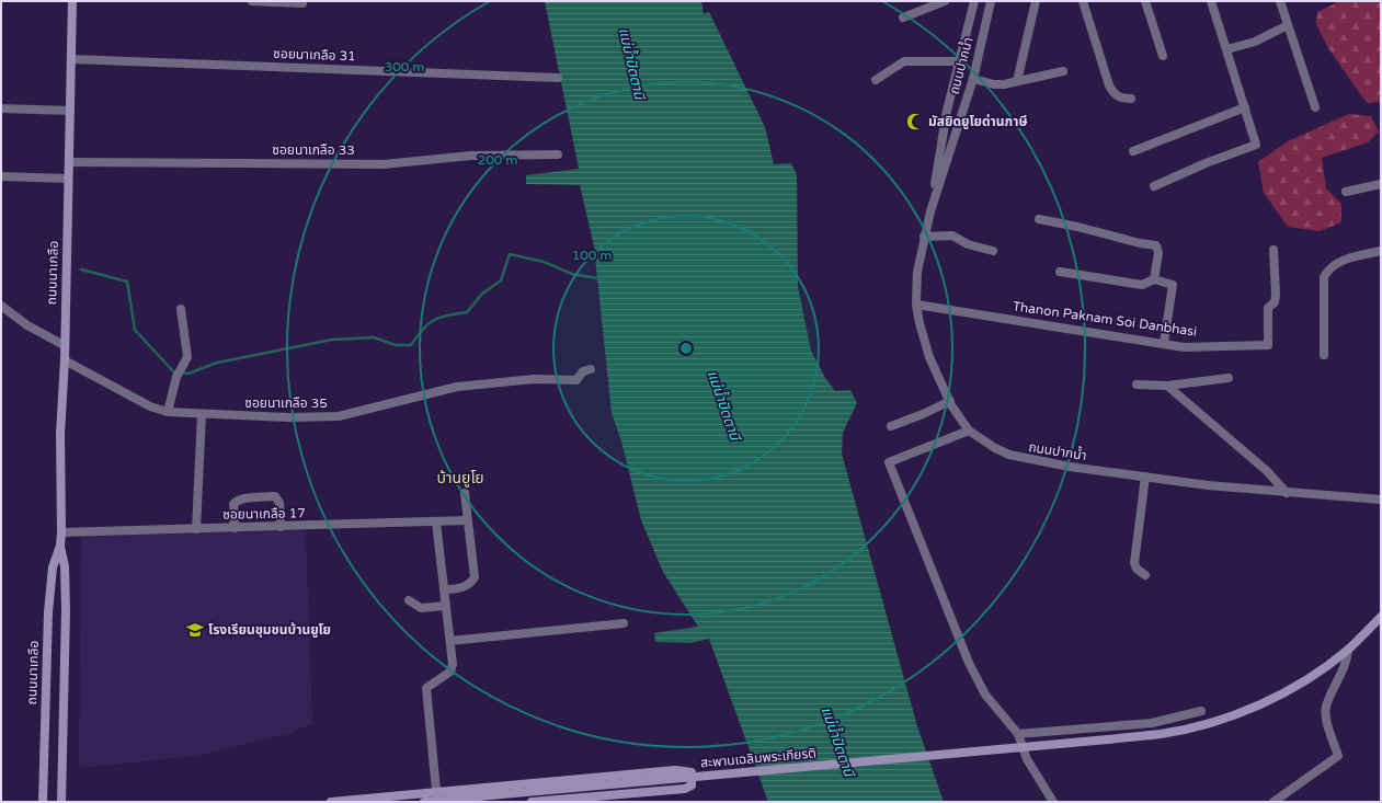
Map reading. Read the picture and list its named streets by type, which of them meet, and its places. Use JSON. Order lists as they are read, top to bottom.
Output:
{
  "streets": {
    "main road": ["ถนนนาเกลือ", "สะพานเฉลิมพระเกียรติ"],
    "street": [
      "ซอยนาเกลือ 31",
      "ถนนปากน้ำ",
      "ซอยนาเกลือ 33",
      "Thanon Paknam Soi Danbhasi",
      "ซอยนาเกลือ 35",
      "ซอยนาเกลือ 17"
    ]
  },
  "crossings": [
    ["ซอยนาเกลือ 31", "ถนนนาเกลือ"],
    ["ถนนปากน้ำ", "Thanon Paknam Soi Danbhasi"],
    ["ซอยนาเกลือ 33", "ถนนนาเกลือ"],
    ["ถนนนาเกลือ", "ซอยนาเกลือ 35"],
    ["ถนนนาเกลือ", "ซอยนาเกลือ 17"]
  ],
  "districts": ["บ้านยูโย"],
  "water": ["แม่น้ำปัตตานี"],
  "places": {
    "mosque": ["มัสยิดยูโยด่านภาษี"],
    "school or university": ["โรงเรียนชุมชนบ้านยูโย"]
  },
  "rings": ["300 m", "200 m", "100 m"]
}
